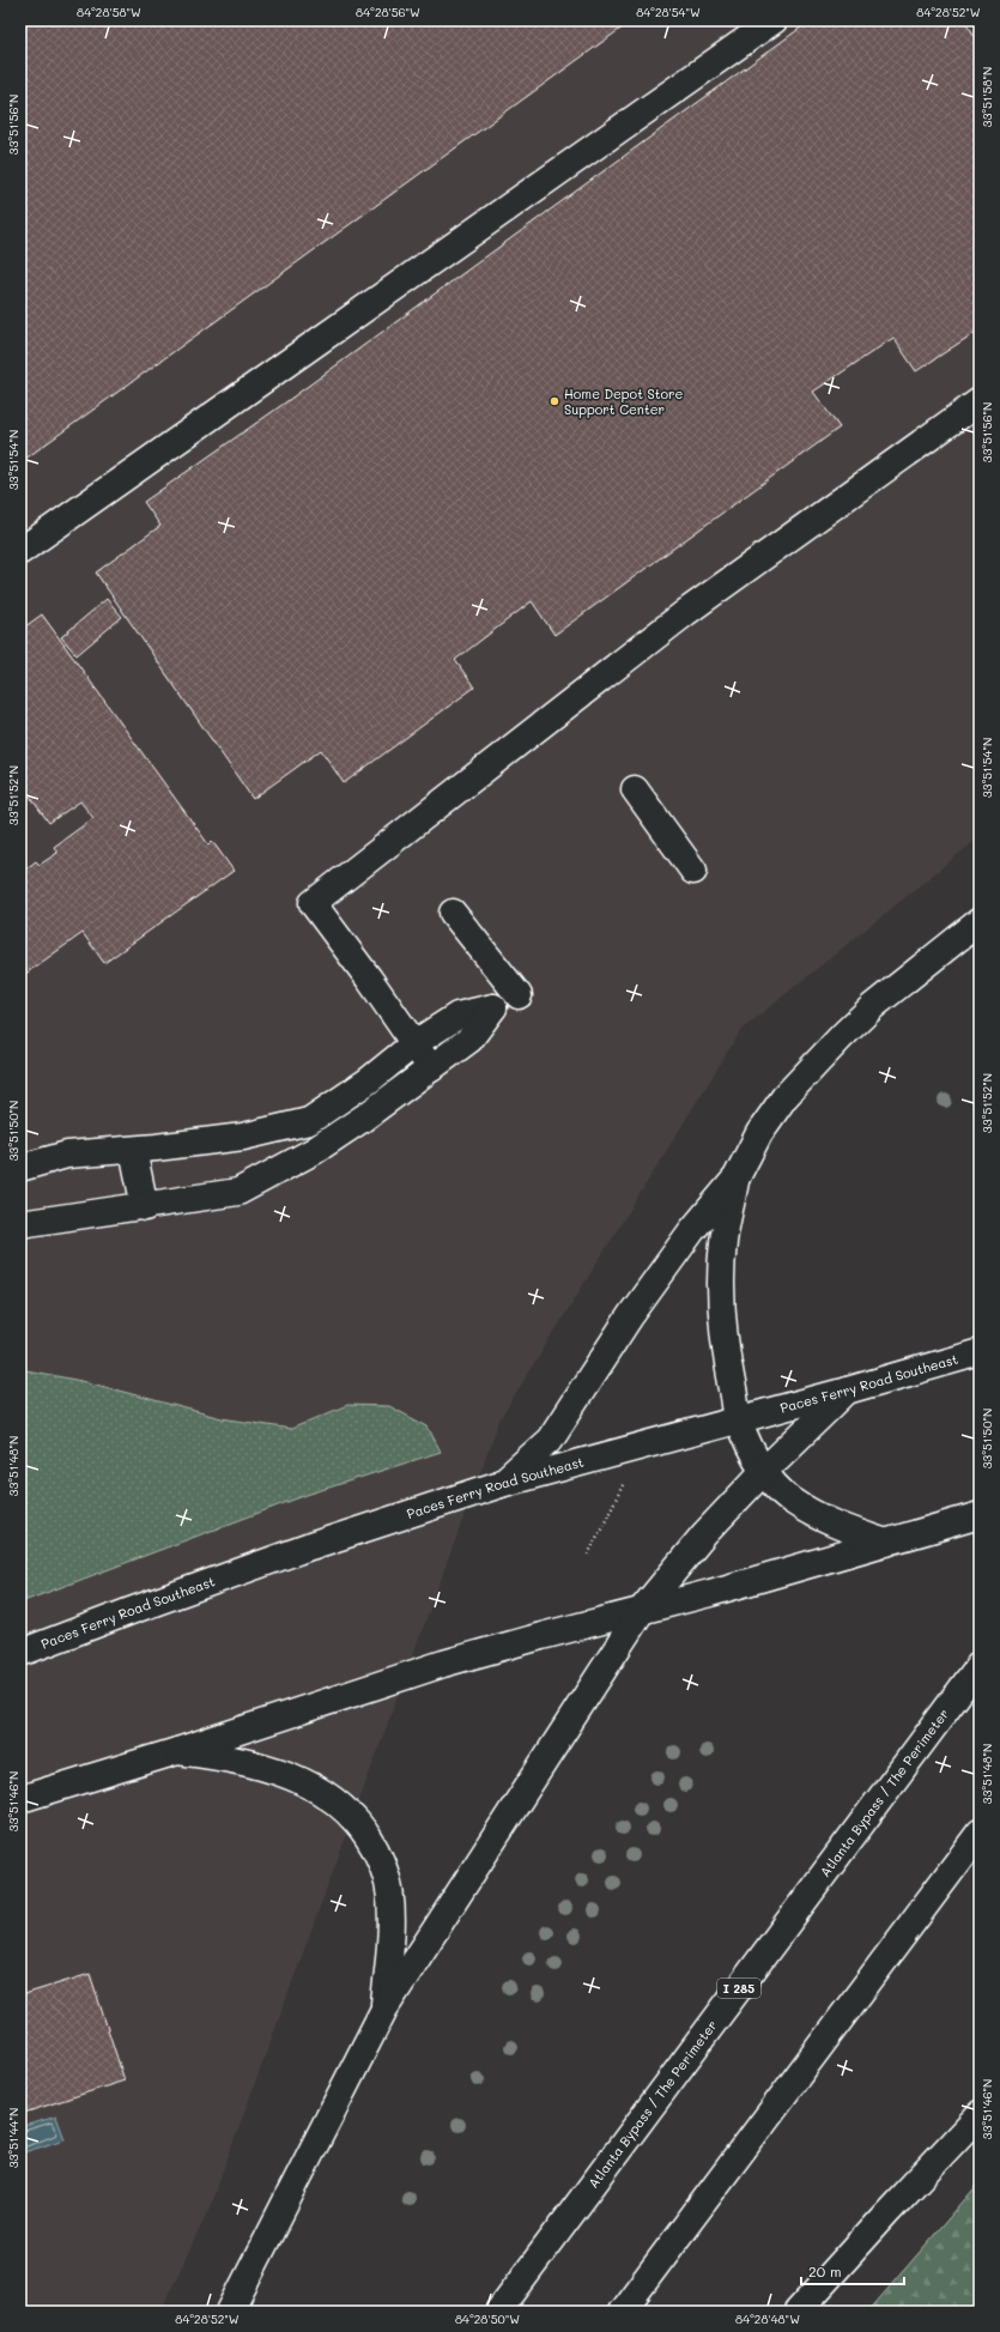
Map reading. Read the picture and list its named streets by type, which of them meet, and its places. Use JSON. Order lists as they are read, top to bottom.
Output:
{
  "streets": {
    "main road": ["Paces Ferry Road Southeast", "Atlanta Bypass / The Perimeter", "I 285"]
  },
  "places": ["Home Depot Store Support Center"],
  "scale_bar": "20 m",
  "coordinates": [
    "84°28'58\"W",
    "84°28'56\"W",
    "84°28'54\"W",
    "84°28'52\"W",
    "33°51'58\"N",
    "33°51'56\"N",
    "33°51'54\"N",
    "33°51'52\"N",
    "33°51'50\"N",
    "33°51'48\"N",
    "33°51'46\"N",
    "33°51'44\"N",
    "84°28'50\"W",
    "84°28'48\"W"
  ]
}
